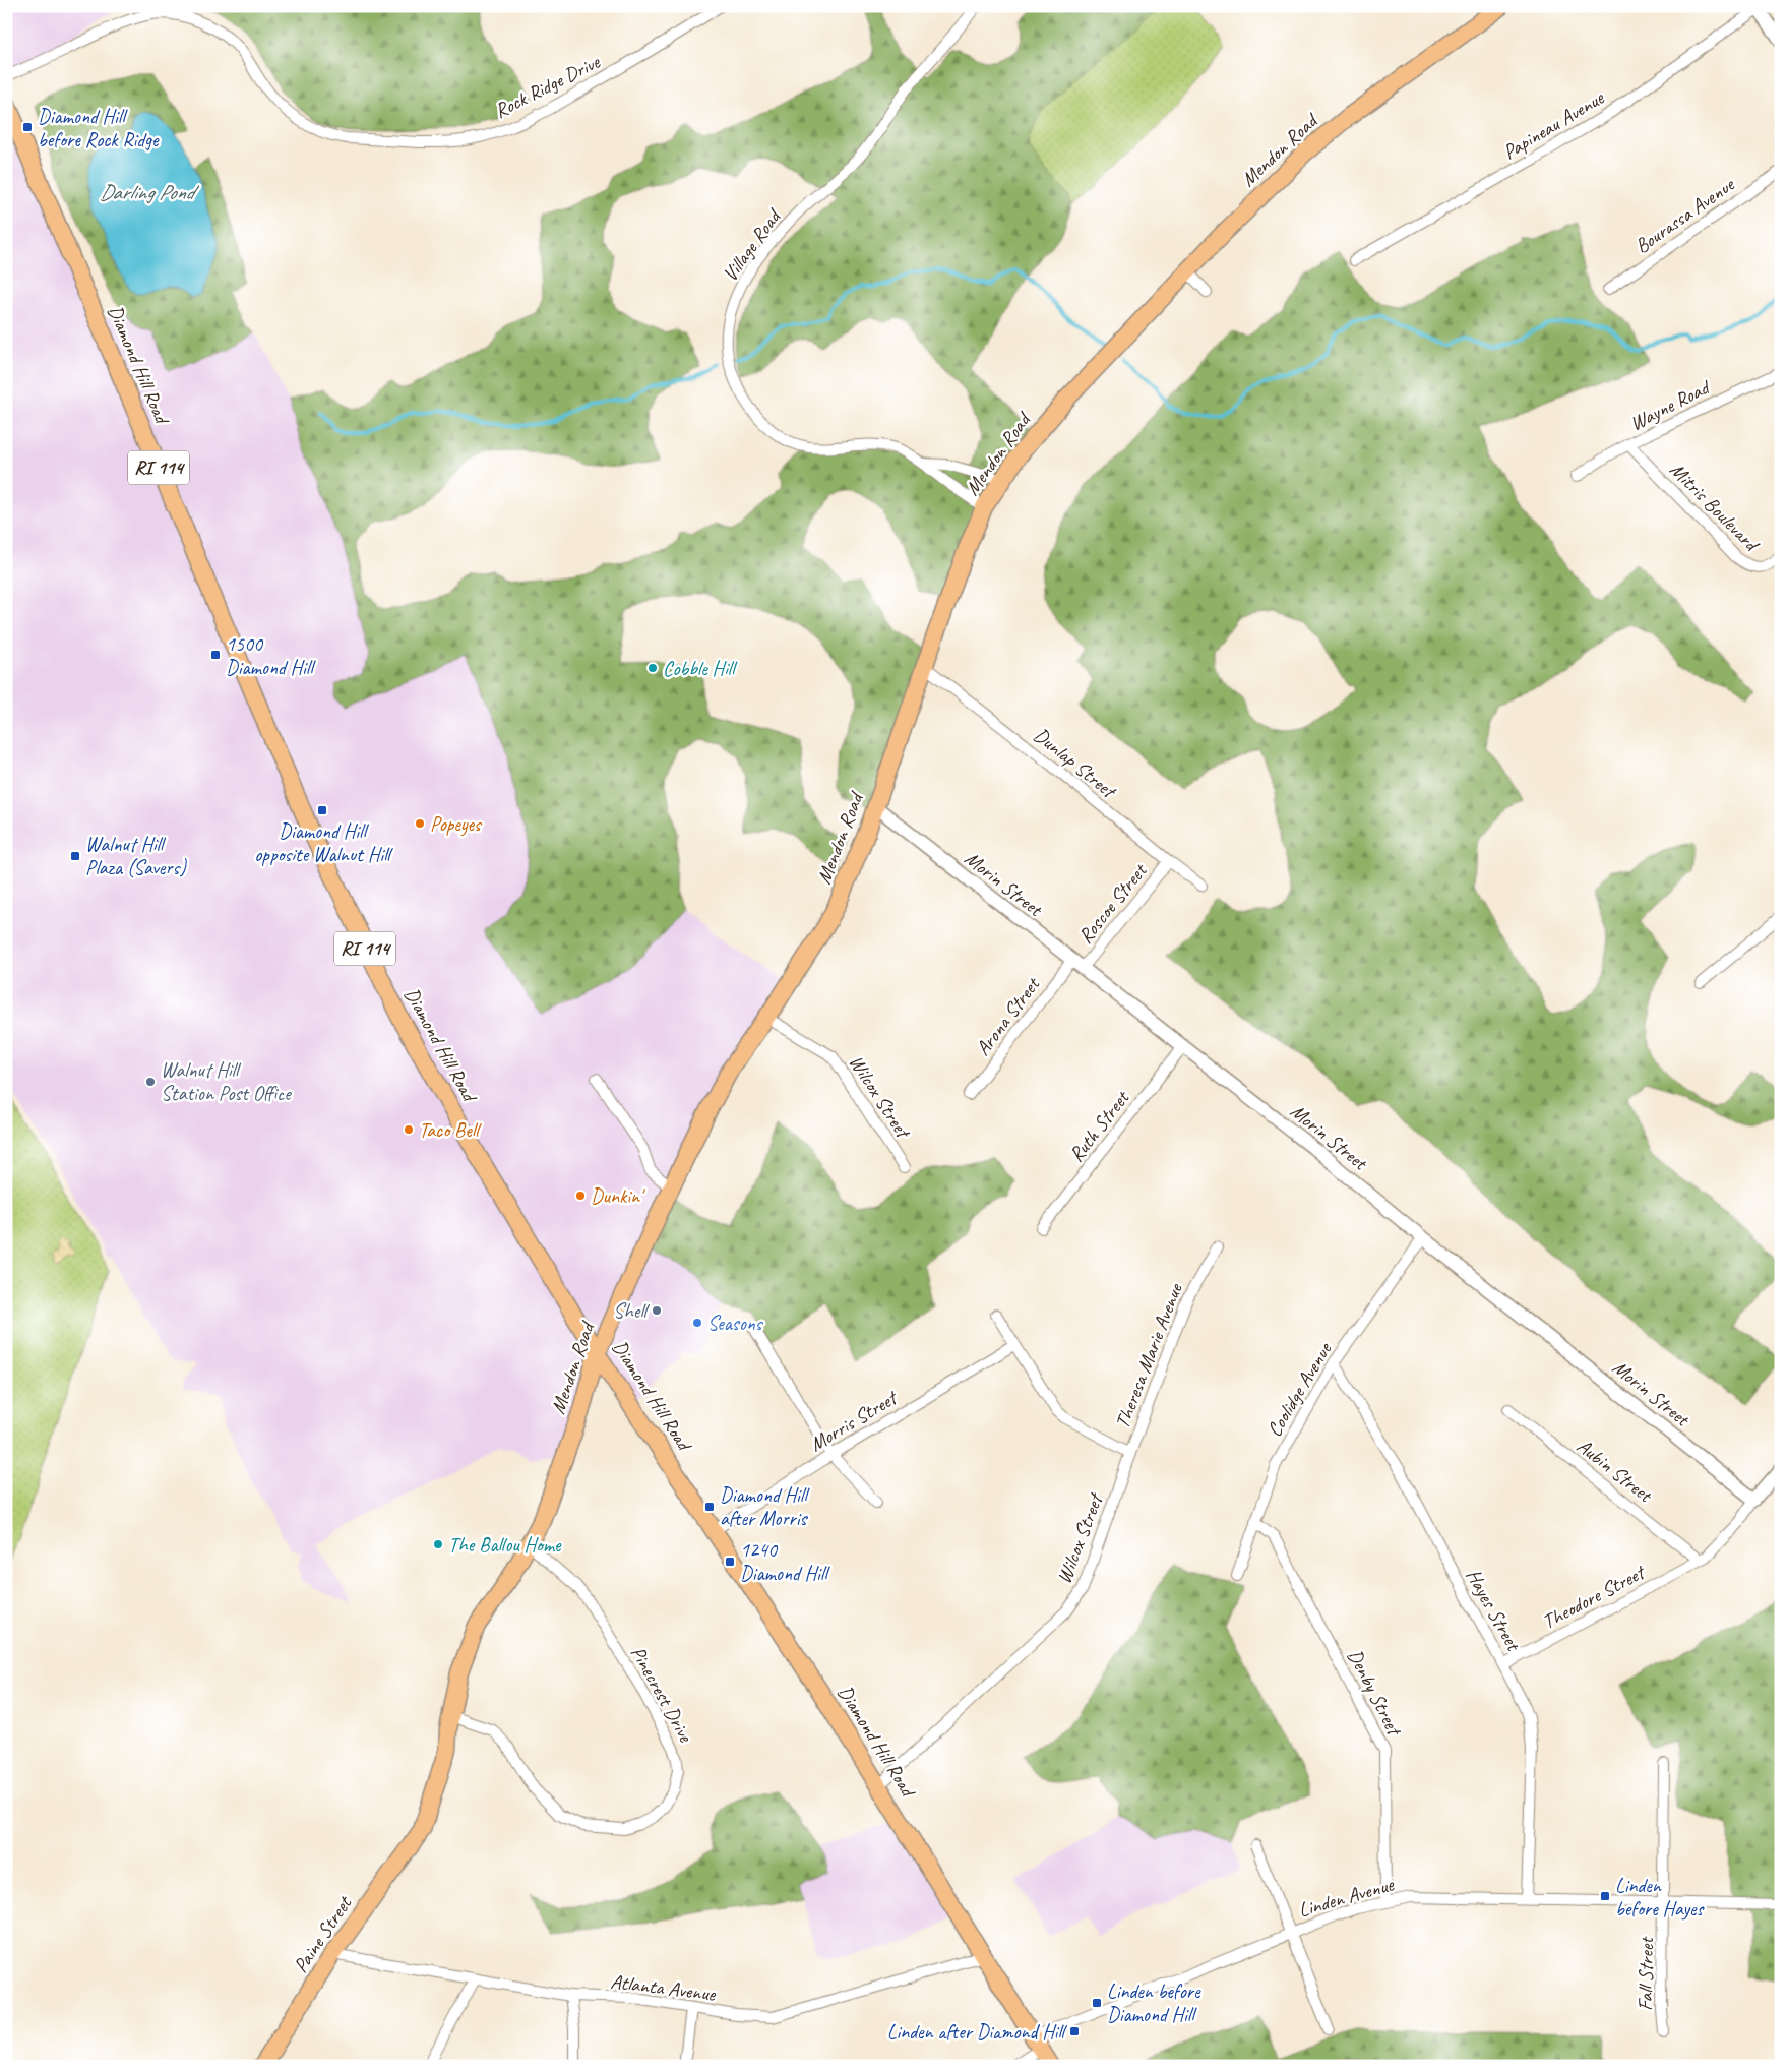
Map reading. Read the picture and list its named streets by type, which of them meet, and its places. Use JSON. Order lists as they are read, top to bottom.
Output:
{
  "streets": {
    "main road": [
      "Mendon Road",
      "Diamond Hill Road",
      "RI 114",
      "Paine Street"
    ],
    "street": [
      "Rock Ridge Drive",
      "Papineau Avenue",
      "Bourassa Avenue",
      "Village Road",
      "Wayne Road",
      "Mitris Boulevard",
      "Dunlap Street",
      "Morin Street",
      "Roscoe Street",
      "Arona Street",
      "Wilcox Street",
      "Ruth Street",
      "Theresa Marie Avenue",
      "Coolidge Avenue",
      "Morris Street",
      "Aubin Street",
      "Theodore Street",
      "Hayes Street",
      "Denby Street",
      "Pinecrest Drive",
      "Linden Avenue",
      "Fall Street",
      "Atlanta Avenue"
    ]
  },
  "crossings": [
    ["Mendon Road", "Village Road"],
    ["Mendon Road", "Diamond Hill Road"],
    ["Mendon Road", "Dunlap Street"],
    ["Mendon Road", "Morin Street"],
    ["Mendon Road", "Wilcox Street"],
    ["Mendon Road", "Pinecrest Drive"],
    ["Mendon Road", "Paine Street"],
    ["Diamond Hill Road", "Wilcox Street"],
    ["Diamond Hill Road", "Morris Street"],
    ["Diamond Hill Road", "Linden Avenue"],
    ["Diamond Hill Road", "Atlanta Avenue"],
    ["Wayne Road", "Mitris Boulevard"],
    ["Dunlap Street", "Roscoe Street"],
    ["Morin Street", "Roscoe Street"],
    ["Morin Street", "Arona Street"],
    ["Morin Street", "Ruth Street"],
    ["Morin Street", "Coolidge Avenue"],
    ["Morin Street", "Theodore Street"],
    ["Roscoe Street", "Arona Street"],
    ["Wilcox Street", "Theresa Marie Avenue"],
    ["Coolidge Avenue", "Hayes Street"],
    ["Coolidge Avenue", "Denby Street"],
    ["Aubin Street", "Theodore Street"],
    ["Theodore Street", "Hayes Street"],
    ["Hayes Street", "Linden Avenue"],
    ["Denby Street", "Linden Avenue"],
    ["Linden Avenue", "Fall Street"],
    ["Paine Street", "Atlanta Avenue"]
  ],
  "water": ["Darling Pond"],
  "places": {
    "transit": [
      "Diamond Hill before Rock Ridge",
      "1500 Diamond Hill",
      "Diamond Hill opposite Walnut Hill",
      "Walnut Hill Plaza (Savers)",
      "Diamond Hill after Morris",
      "1240 Diamond Hill",
      "Linden before Hayes",
      "Linden before Diamond Hill",
      "Linden after Diamond Hill"
    ],
    "other": [
      "Cobble Hill",
      "Popeyes",
      "Walnut Hill Station Post Office",
      "Taco Bell",
      "Dunkin'",
      "Shell",
      "Seasons",
      "The Ballou Home"
    ]
  }
}
